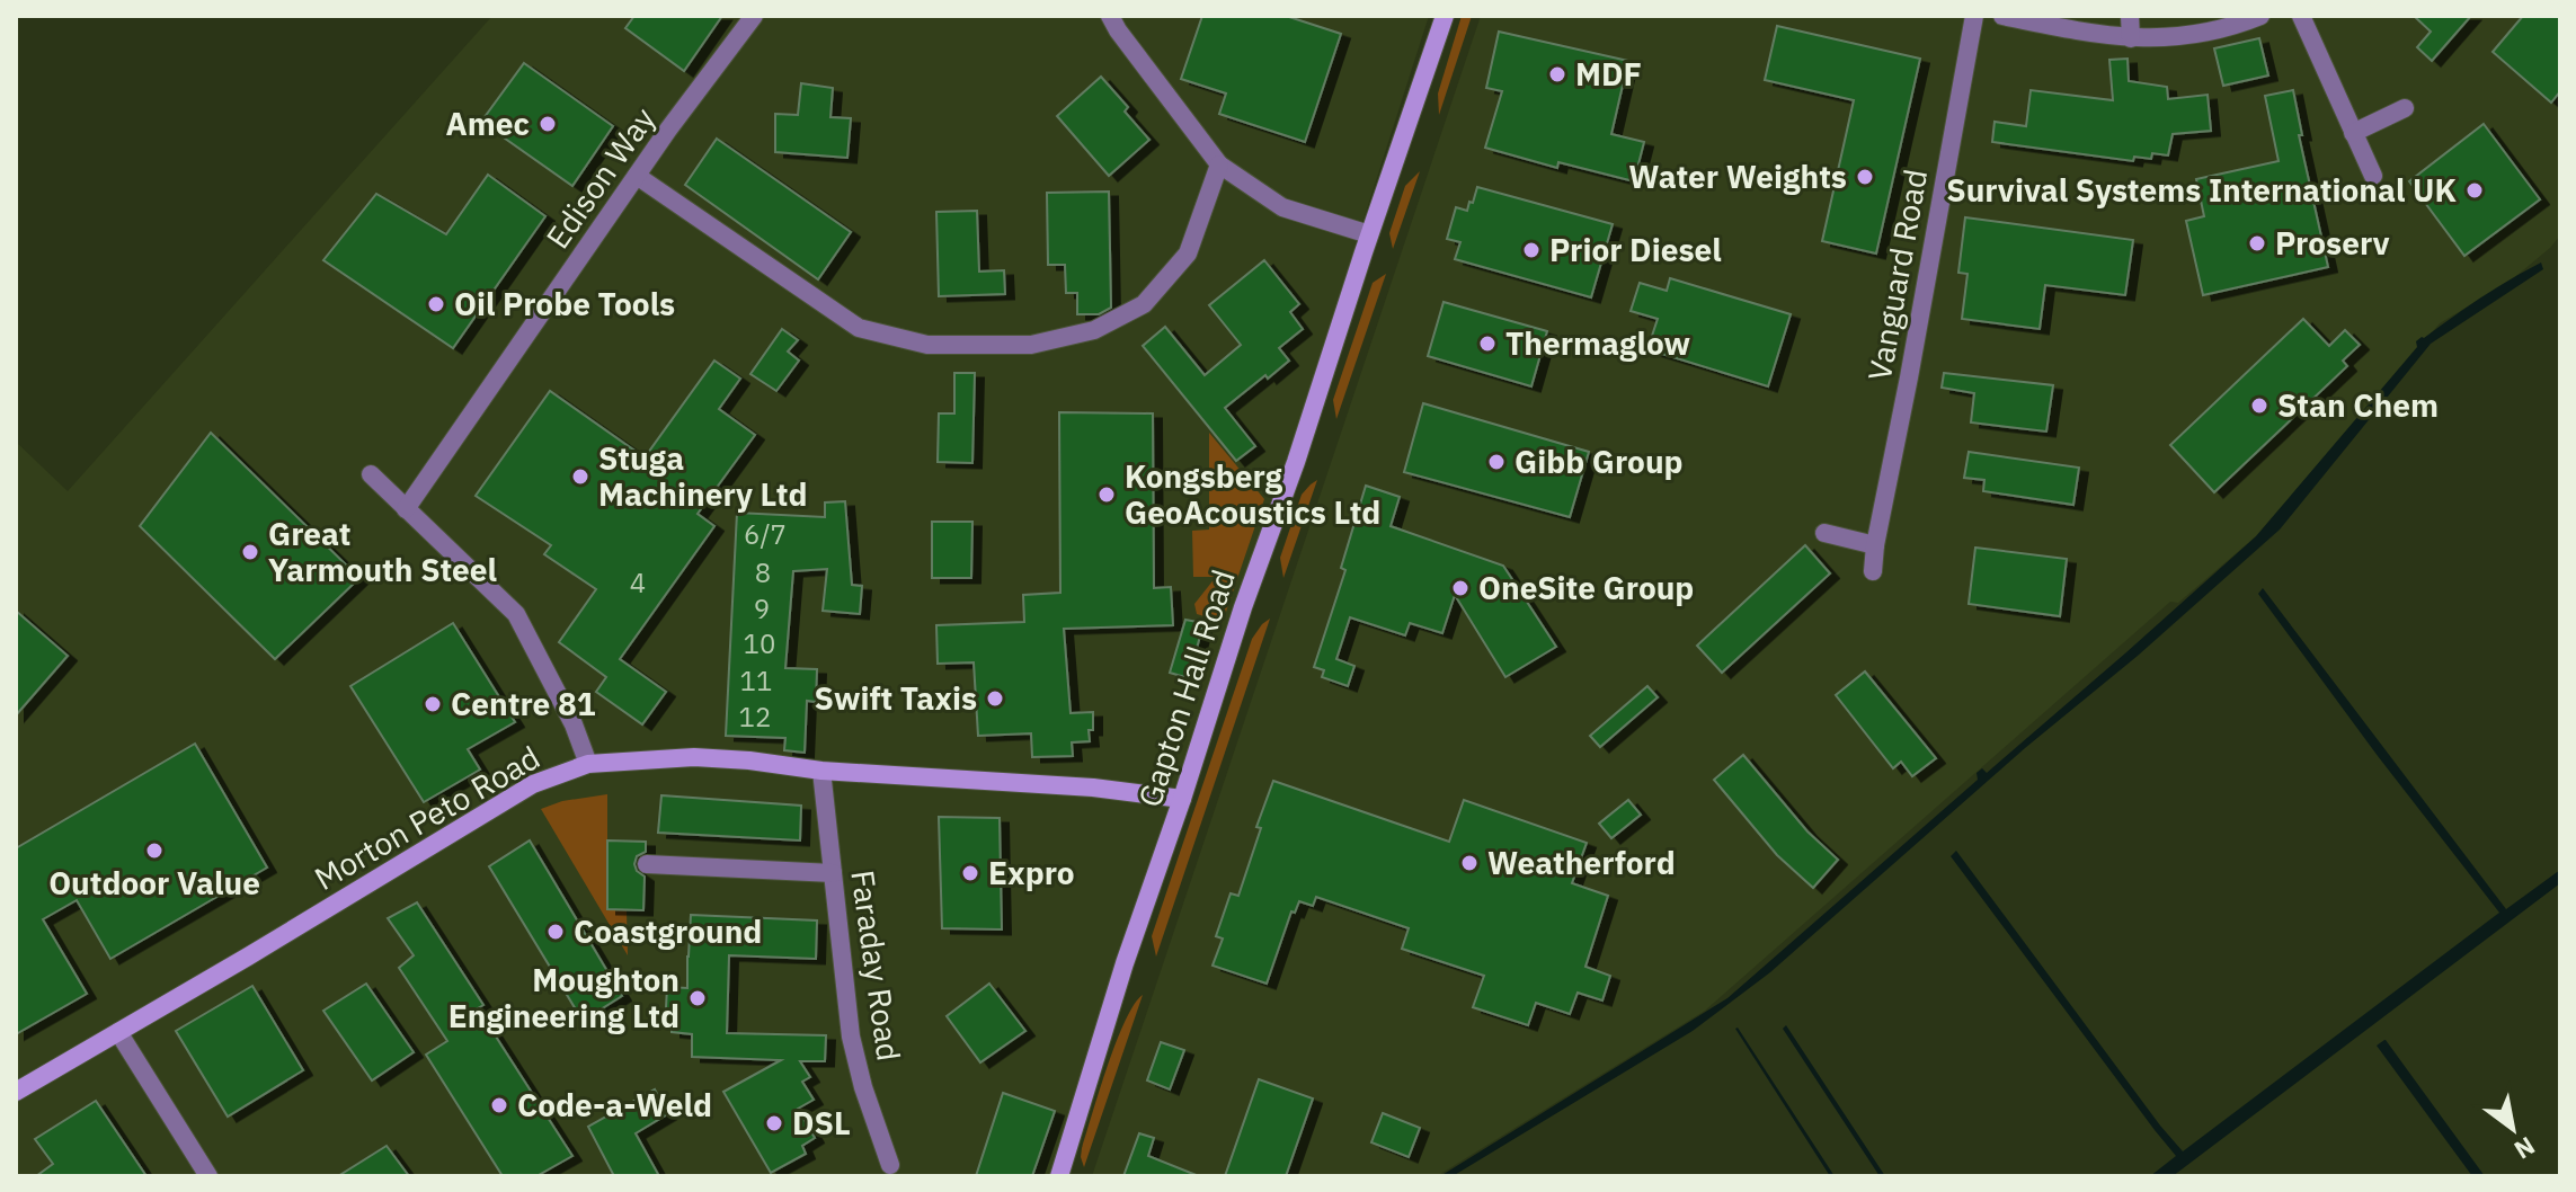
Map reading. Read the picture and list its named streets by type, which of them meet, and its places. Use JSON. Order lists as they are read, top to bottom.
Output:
{
  "streets": {
    "street": [
      "Edison Way",
      "Vanguard Road",
      "Gapton Hall Road",
      "Morton Peto Road",
      "Faraday Road"
    ]
  },
  "crossings": [
    ["Gapton Hall Road", "Morton Peto Road"],
    ["Morton Peto Road", "Faraday Road"]
  ],
  "places": [
    "MDF",
    "Amec",
    "Water Weights",
    "Survival Systems International UK",
    "Proserv",
    "Prior Diesel",
    "Oil Probe Tools",
    "Thermaglow",
    "Stan Chem",
    "Gibb Group",
    "Stuga Machinery Ltd",
    "Kongsberg GeoAcoustics Ltd",
    "Great Yarmouth Steel",
    "OneSite Group",
    "Swift Taxis",
    "Centre 81",
    "Outdoor Value",
    "Weatherford",
    "Expro",
    "Coastground",
    "Moughton Engineering Ltd",
    "Code-a-Weld",
    "DSL"
  ],
  "house_numbers": [
    "6/7",
    "8",
    "4",
    "9",
    "10",
    "11",
    "12"
  ],
  "north": "bottom right"
}
